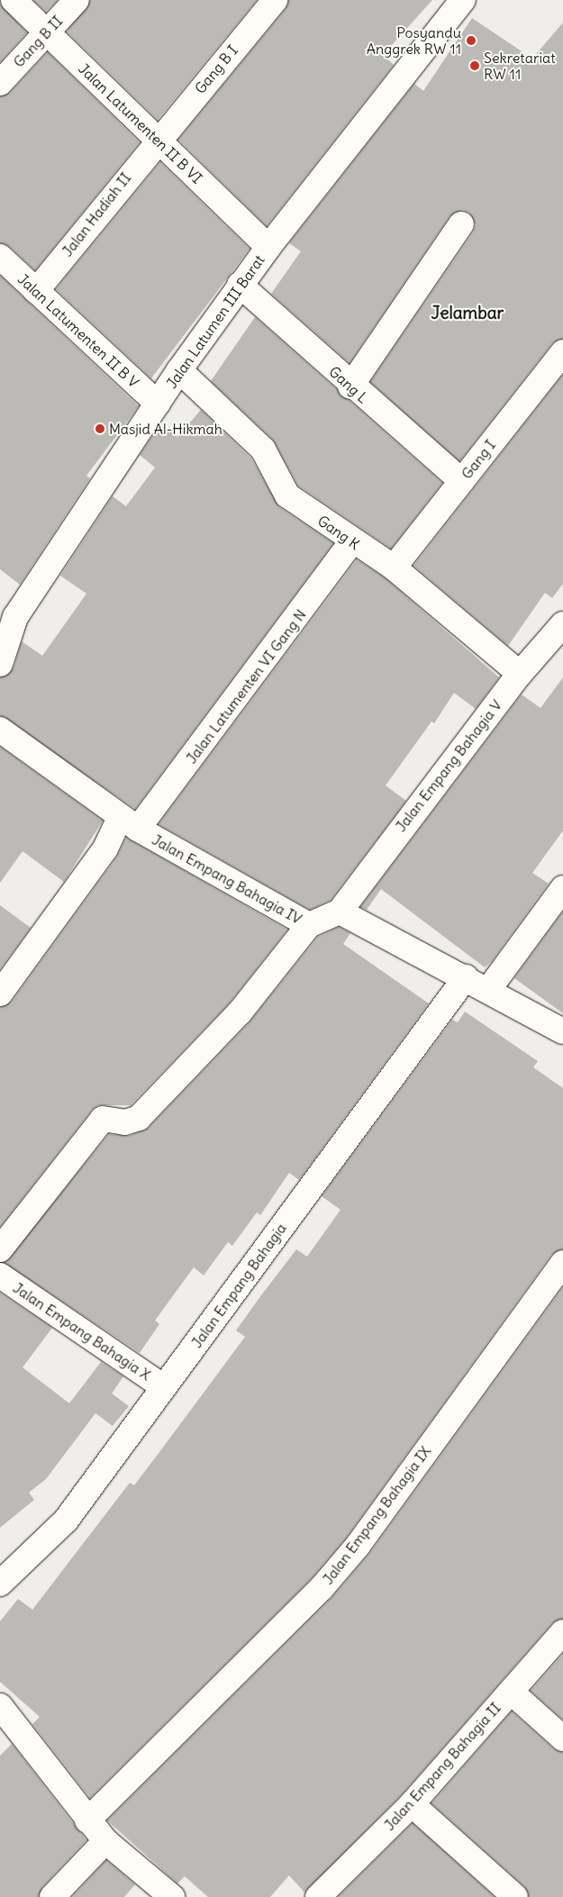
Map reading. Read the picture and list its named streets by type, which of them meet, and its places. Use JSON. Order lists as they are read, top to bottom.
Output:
{
  "streets": {
    "street": [
      "Gang B II",
      "Gang B I",
      "Jalan Latumenten II B VI",
      "Jalan Hadiah II",
      "Jalan Latumen III Barat",
      "Jalan Latumenten II B V",
      "Gang L",
      "Gang I",
      "Gang K",
      "Jalan Latumenten VI Gang N",
      "Jalan Empang Bahagia V",
      "Jalan Empang Bahagia IV",
      "Jalan Empang Bahagia",
      "Jalan Empang Bahagia X",
      "Jalan Empang Bahagia IX",
      "Jalan Empang Bahagia II"
    ]
  },
  "crossings": [
    ["Gang B II", "Jalan Latumenten II B VI"],
    ["Gang B I", "Jalan Latumenten II B VI"],
    ["Gang B I", "Jalan Hadiah II"],
    ["Jalan Latumenten II B VI", "Jalan Hadiah II"],
    ["Jalan Latumenten II B VI", "Jalan Latumen III Barat"],
    ["Jalan Hadiah II", "Jalan Latumenten II B V"],
    ["Jalan Latumen III Barat", "Jalan Latumenten II B V"],
    ["Jalan Latumen III Barat", "Gang L"],
    ["Jalan Latumen III Barat", "Gang K"],
    ["Gang L", "Gang I"],
    ["Gang I", "Gang K"],
    ["Gang K", "Jalan Latumenten VI Gang N"],
    ["Gang K", "Jalan Empang Bahagia V"],
    ["Jalan Latumenten VI Gang N", "Jalan Empang Bahagia IV"],
    ["Jalan Empang Bahagia V", "Jalan Empang Bahagia IV"],
    ["Jalan Empang Bahagia", "Jalan Empang Bahagia X"]
  ],
  "districts": ["Jelambar"],
  "places": ["Posyandu Anggrek RW 11", "Sekretariat RW 11", "Masjid Al-Hikmah"]
}
